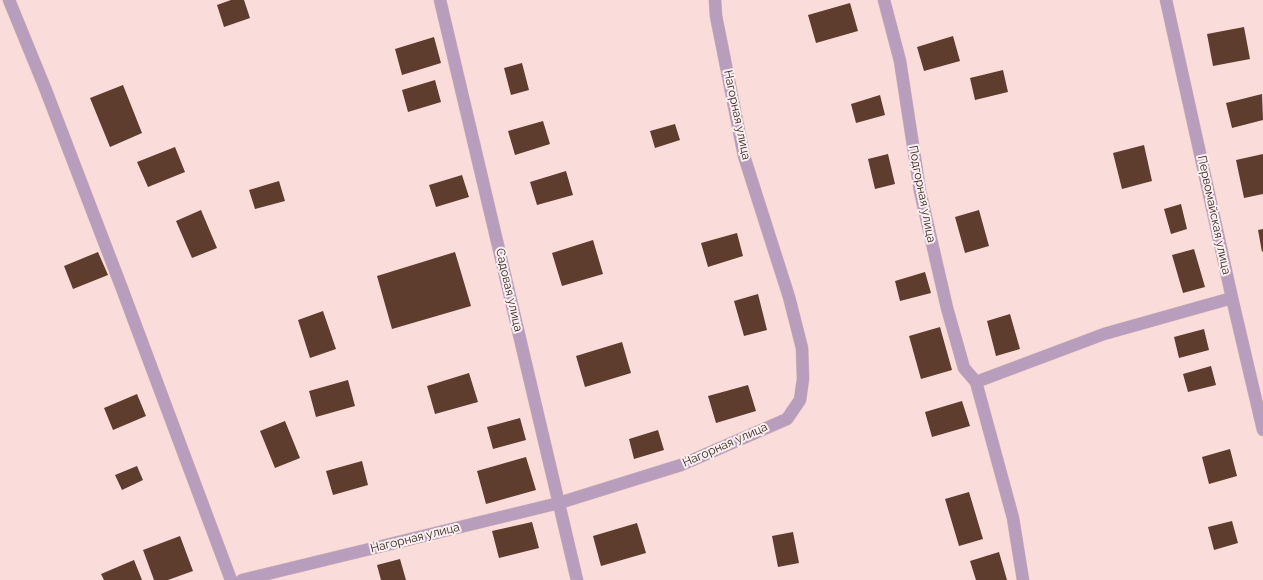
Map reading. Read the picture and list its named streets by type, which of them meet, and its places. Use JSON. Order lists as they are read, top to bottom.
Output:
{
  "streets": {
    "street": [
      "Нагорная улица",
      "Подгорная улица",
      "Первомайская улица",
      "Садовая улица"
    ]
  },
  "crossings": [
    ["Нагорная улица", "Садовая улица"]
  ]
}
